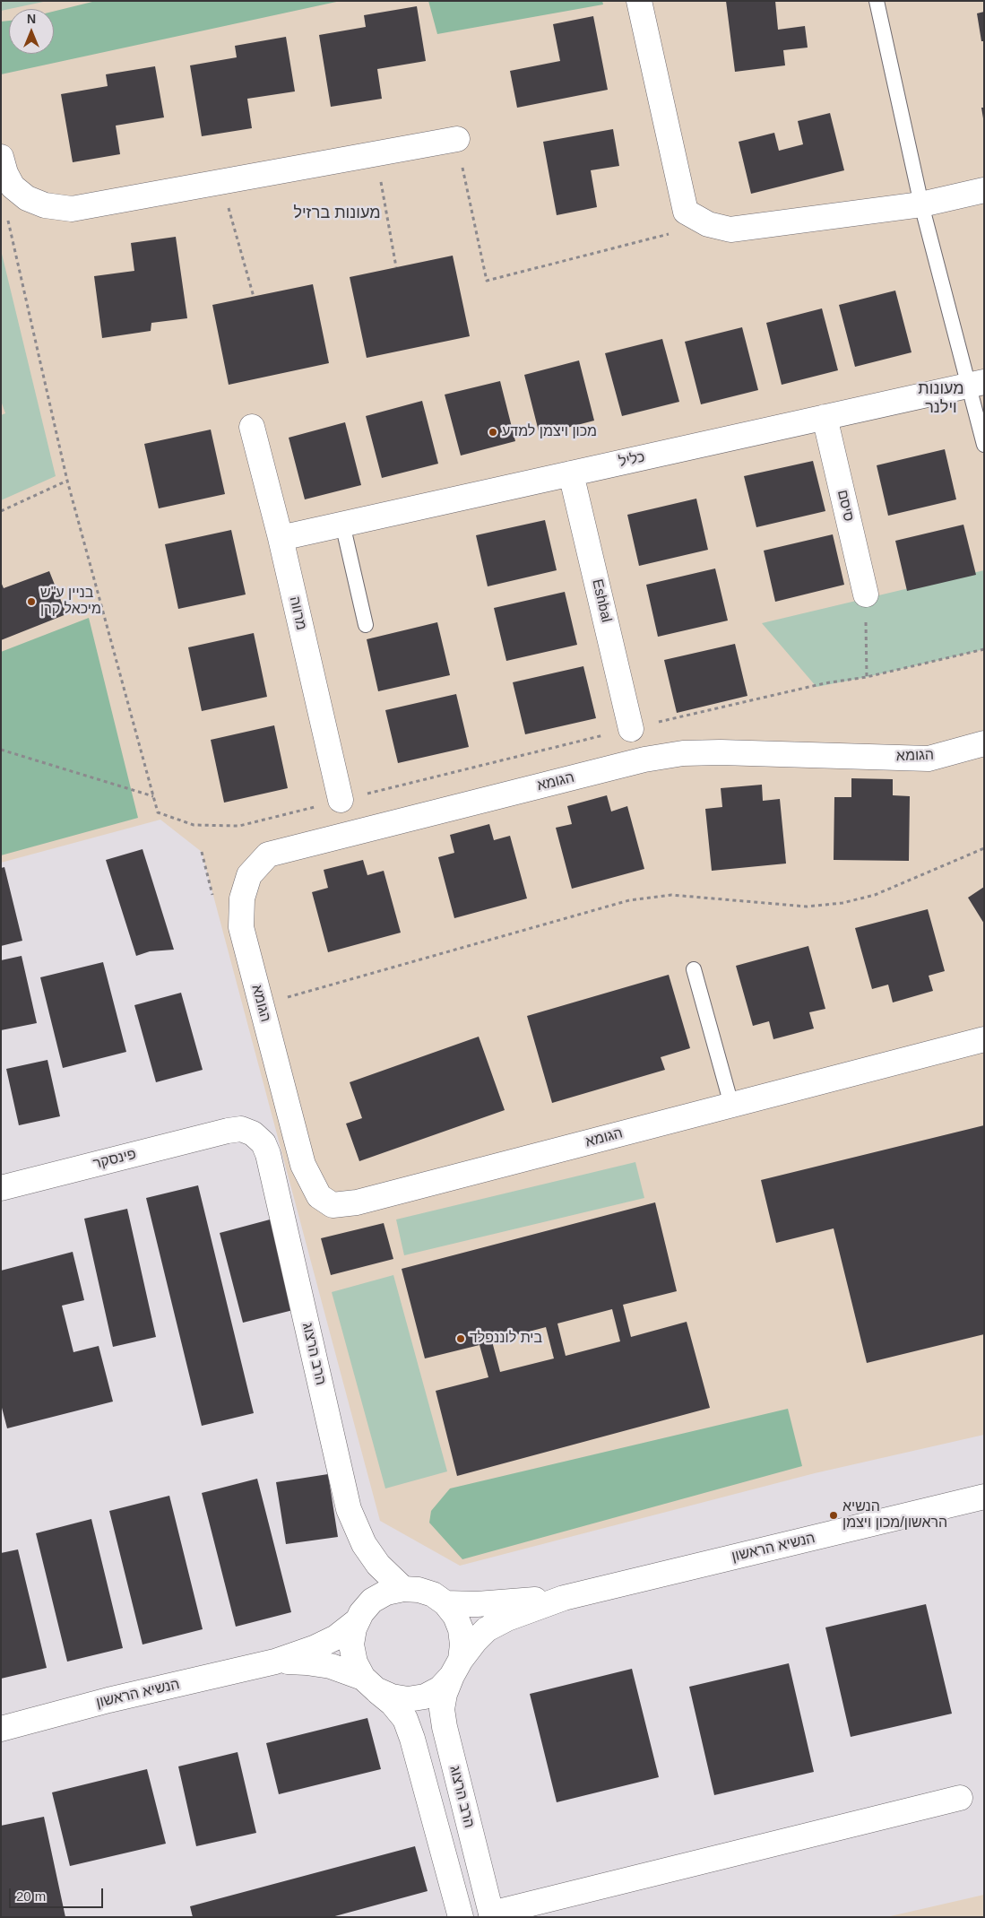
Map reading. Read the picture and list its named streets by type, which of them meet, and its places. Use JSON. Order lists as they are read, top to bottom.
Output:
{
  "streets": {
    "street": [
      "כליל",
      "סיסם",
      "Eshbal",
      "מרווה",
      "הגומא",
      "פינסקר",
      "הרב הרצוג",
      "הנשיא הראשון"
    ]
  },
  "crossings": [
    ["כליל", "סיסם"],
    ["כליל", "Eshbal"],
    ["כליל", "מרווה"],
    ["פינסקר", "הרב הרצוג"],
    ["הרב הרצוג", "הנשיא הראשון"]
  ],
  "districts": ["מעונות ברזיל", "מעונות וילנר"],
  "places": [
    "מכון ויצמן למדע",
    "בניין ע\"ש מיכאל קרן",
    "בית לוננפלד",
    "הנשיא הראשון/מכון ויצמן"
  ],
  "scale_bar": "20 m",
  "north": "top"
}
